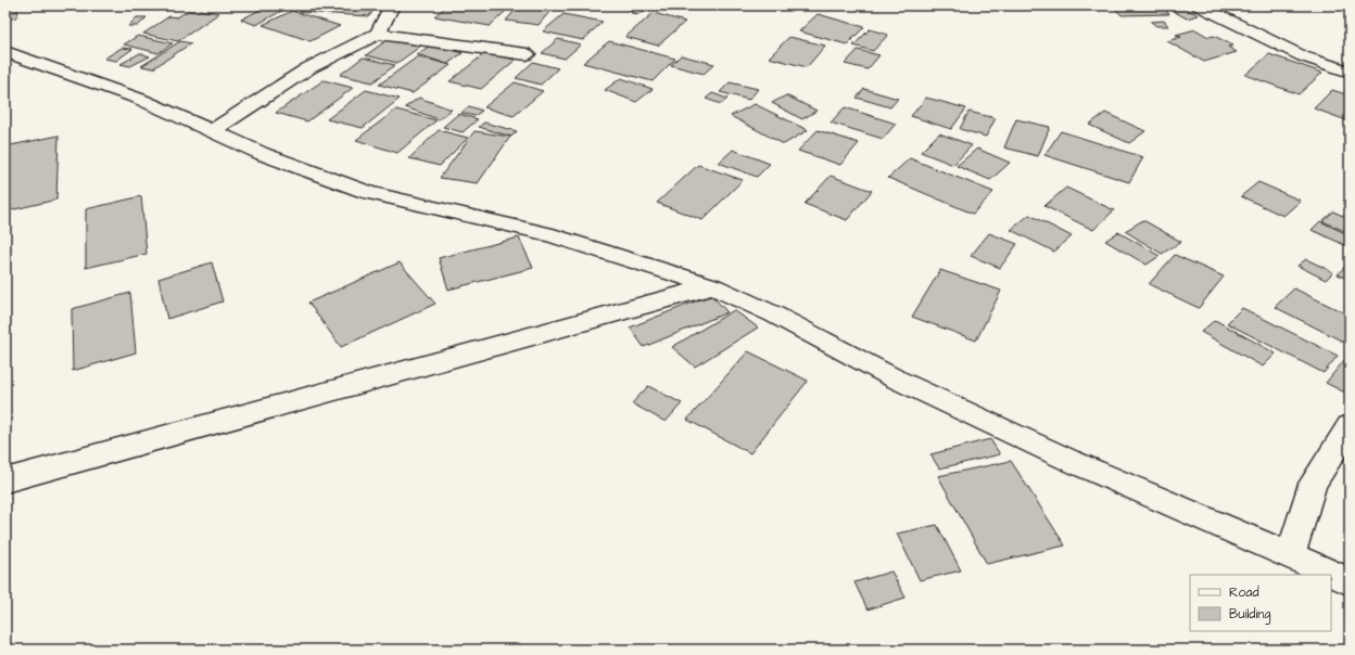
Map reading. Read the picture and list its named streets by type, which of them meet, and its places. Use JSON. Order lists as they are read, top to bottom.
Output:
{
  "legend": ["Road", "Building"]
}
